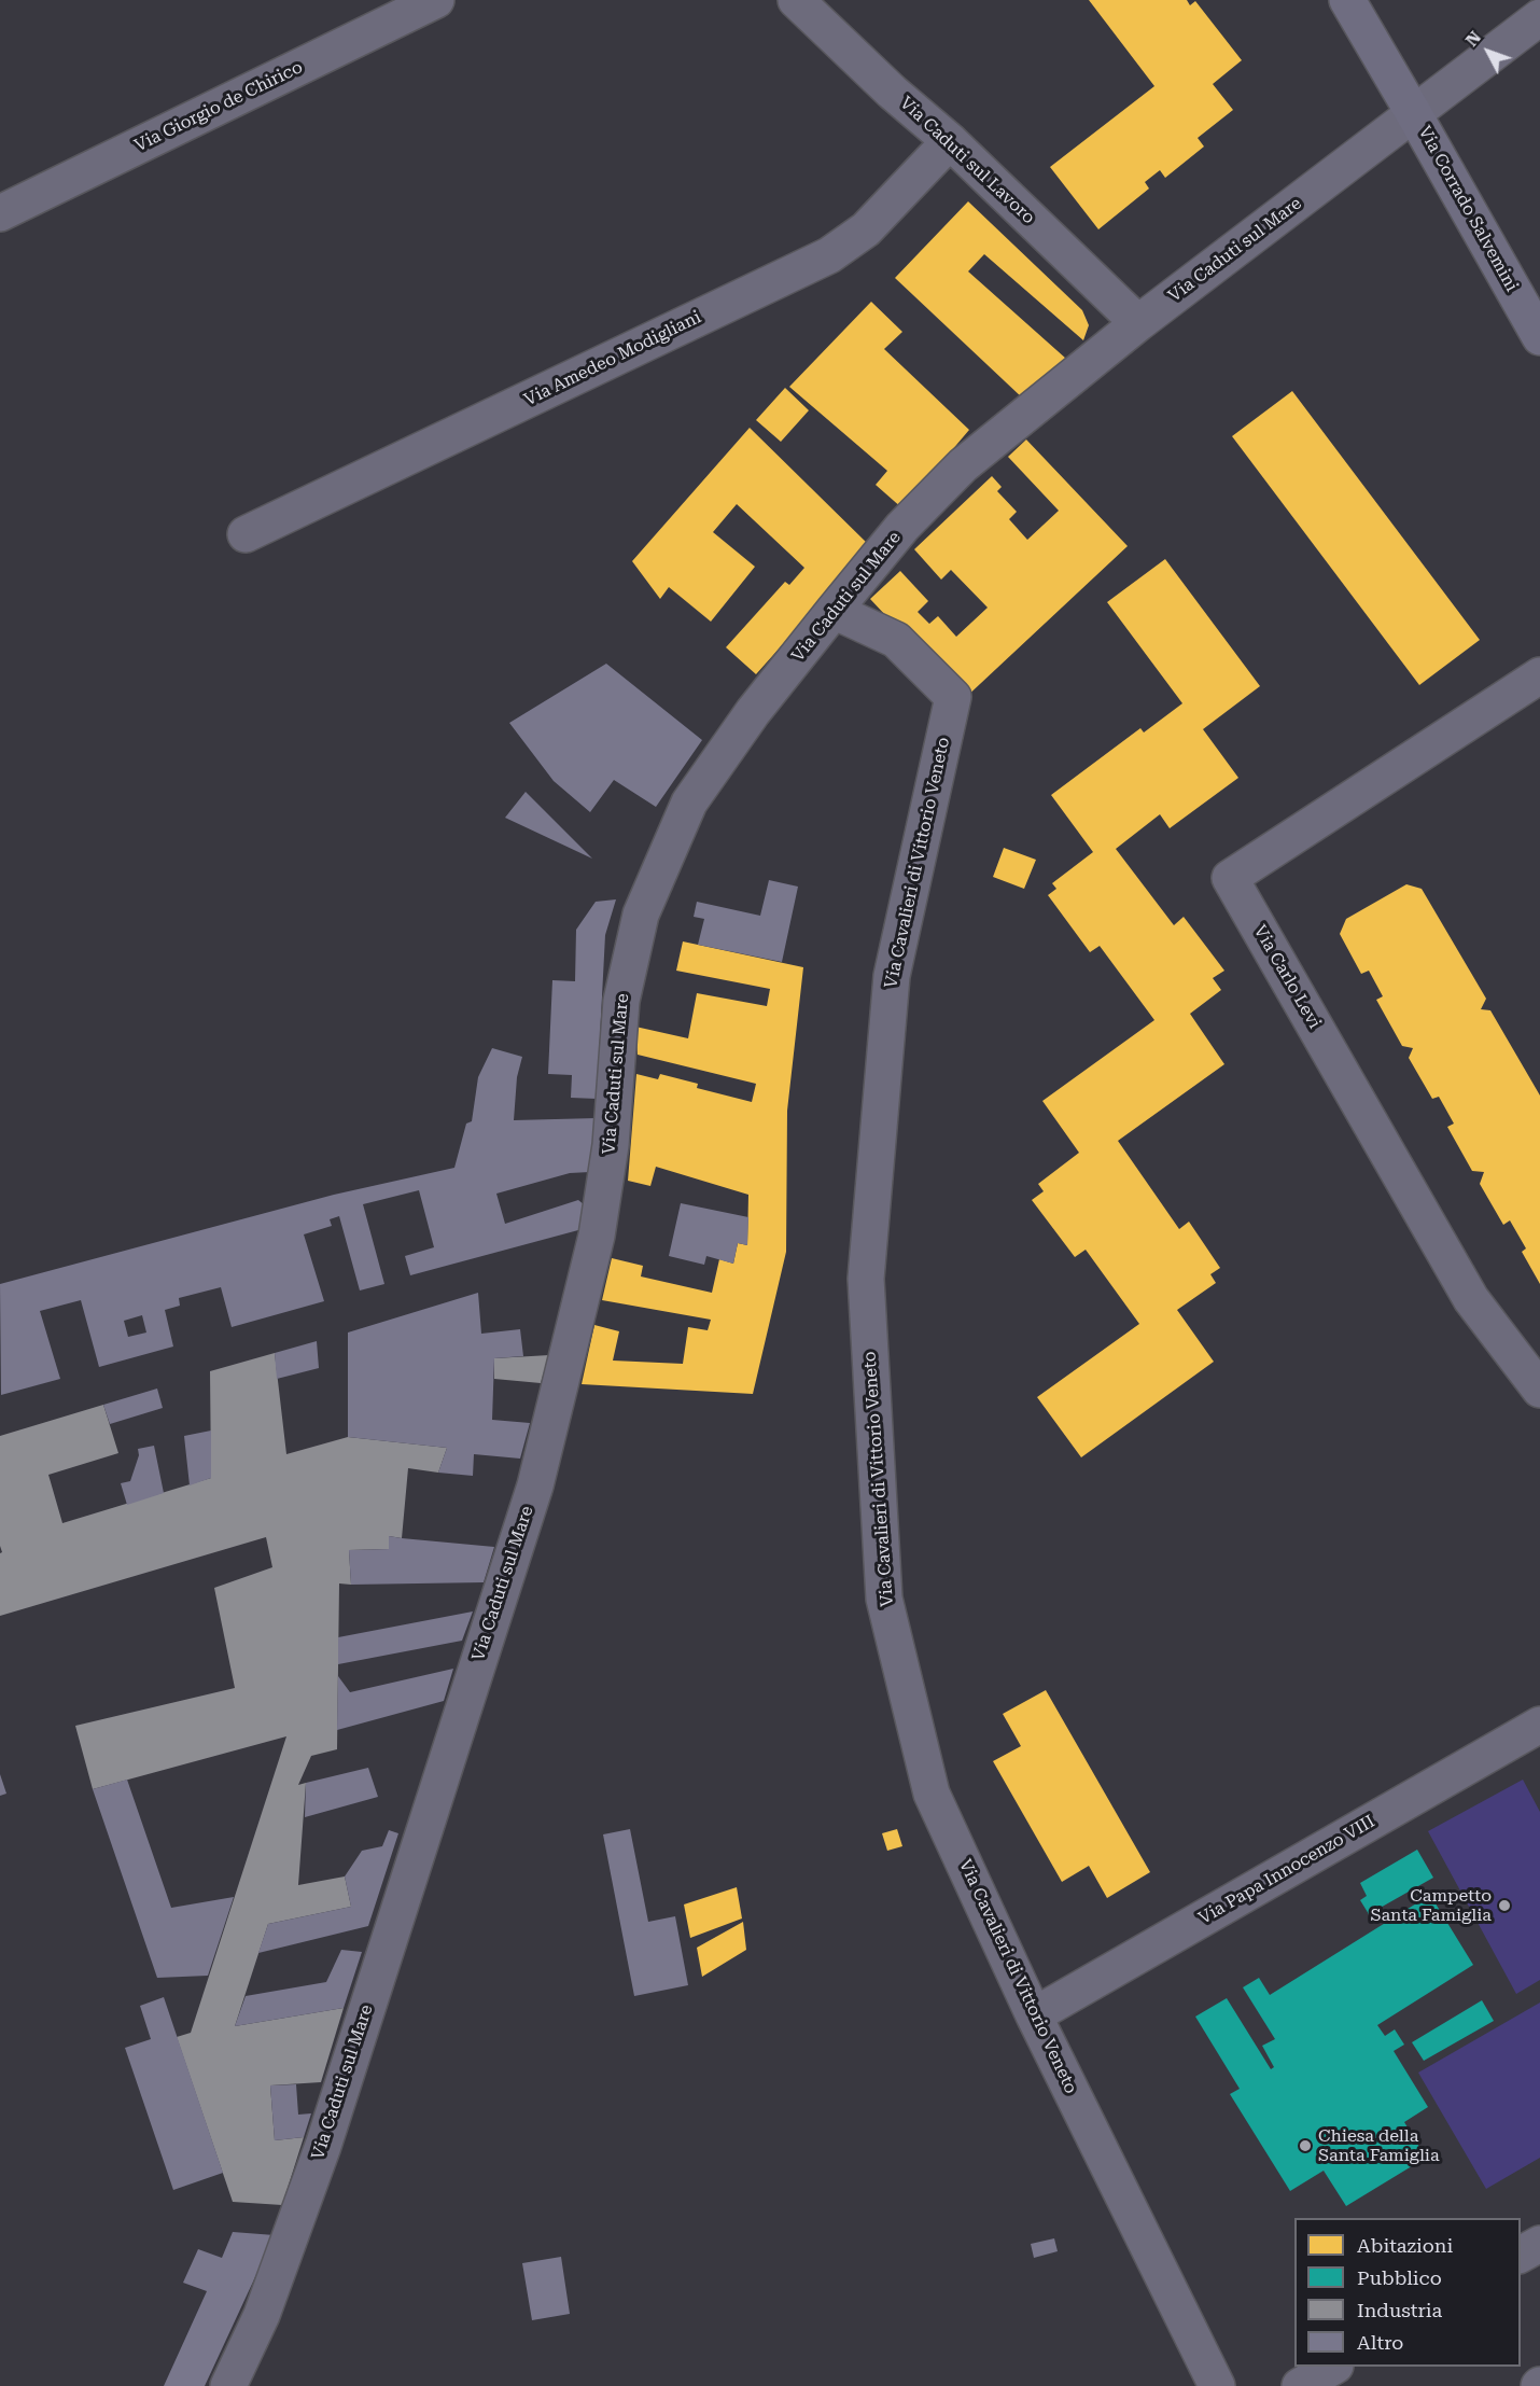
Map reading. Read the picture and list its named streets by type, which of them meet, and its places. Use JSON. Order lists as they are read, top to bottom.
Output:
{
  "streets": {
    "main road": ["Via Corrado Salvemini"],
    "street": [
      "Via Giorgio de Chirico",
      "Via Caduti sul Lavoro",
      "Via Caduti sul Mare",
      "Via Amedeo Modigliani",
      "Via Cavalieri di Vittorio Veneto",
      "Via Carlo Levi",
      "Via Papa Innocenzo VIII"
    ]
  },
  "crossings": [
    ["Via Caduti sul Lavoro", "Via Caduti sul Mare"],
    ["Via Caduti sul Lavoro", "Via Amedeo Modigliani"],
    ["Via Corrado Salvemini", "Via Caduti sul Mare"],
    ["Via Caduti sul Mare", "Via Cavalieri di Vittorio Veneto"],
    ["Via Cavalieri di Vittorio Veneto", "Via Papa Innocenzo VIII"]
  ],
  "places": ["Campetto Santa Famiglia", "Chiesa della Santa Famiglia"],
  "legend": [
    "Abitazioni",
    "Pubblico",
    "Industria",
    "Altro"
  ],
  "north": "top left"
}
